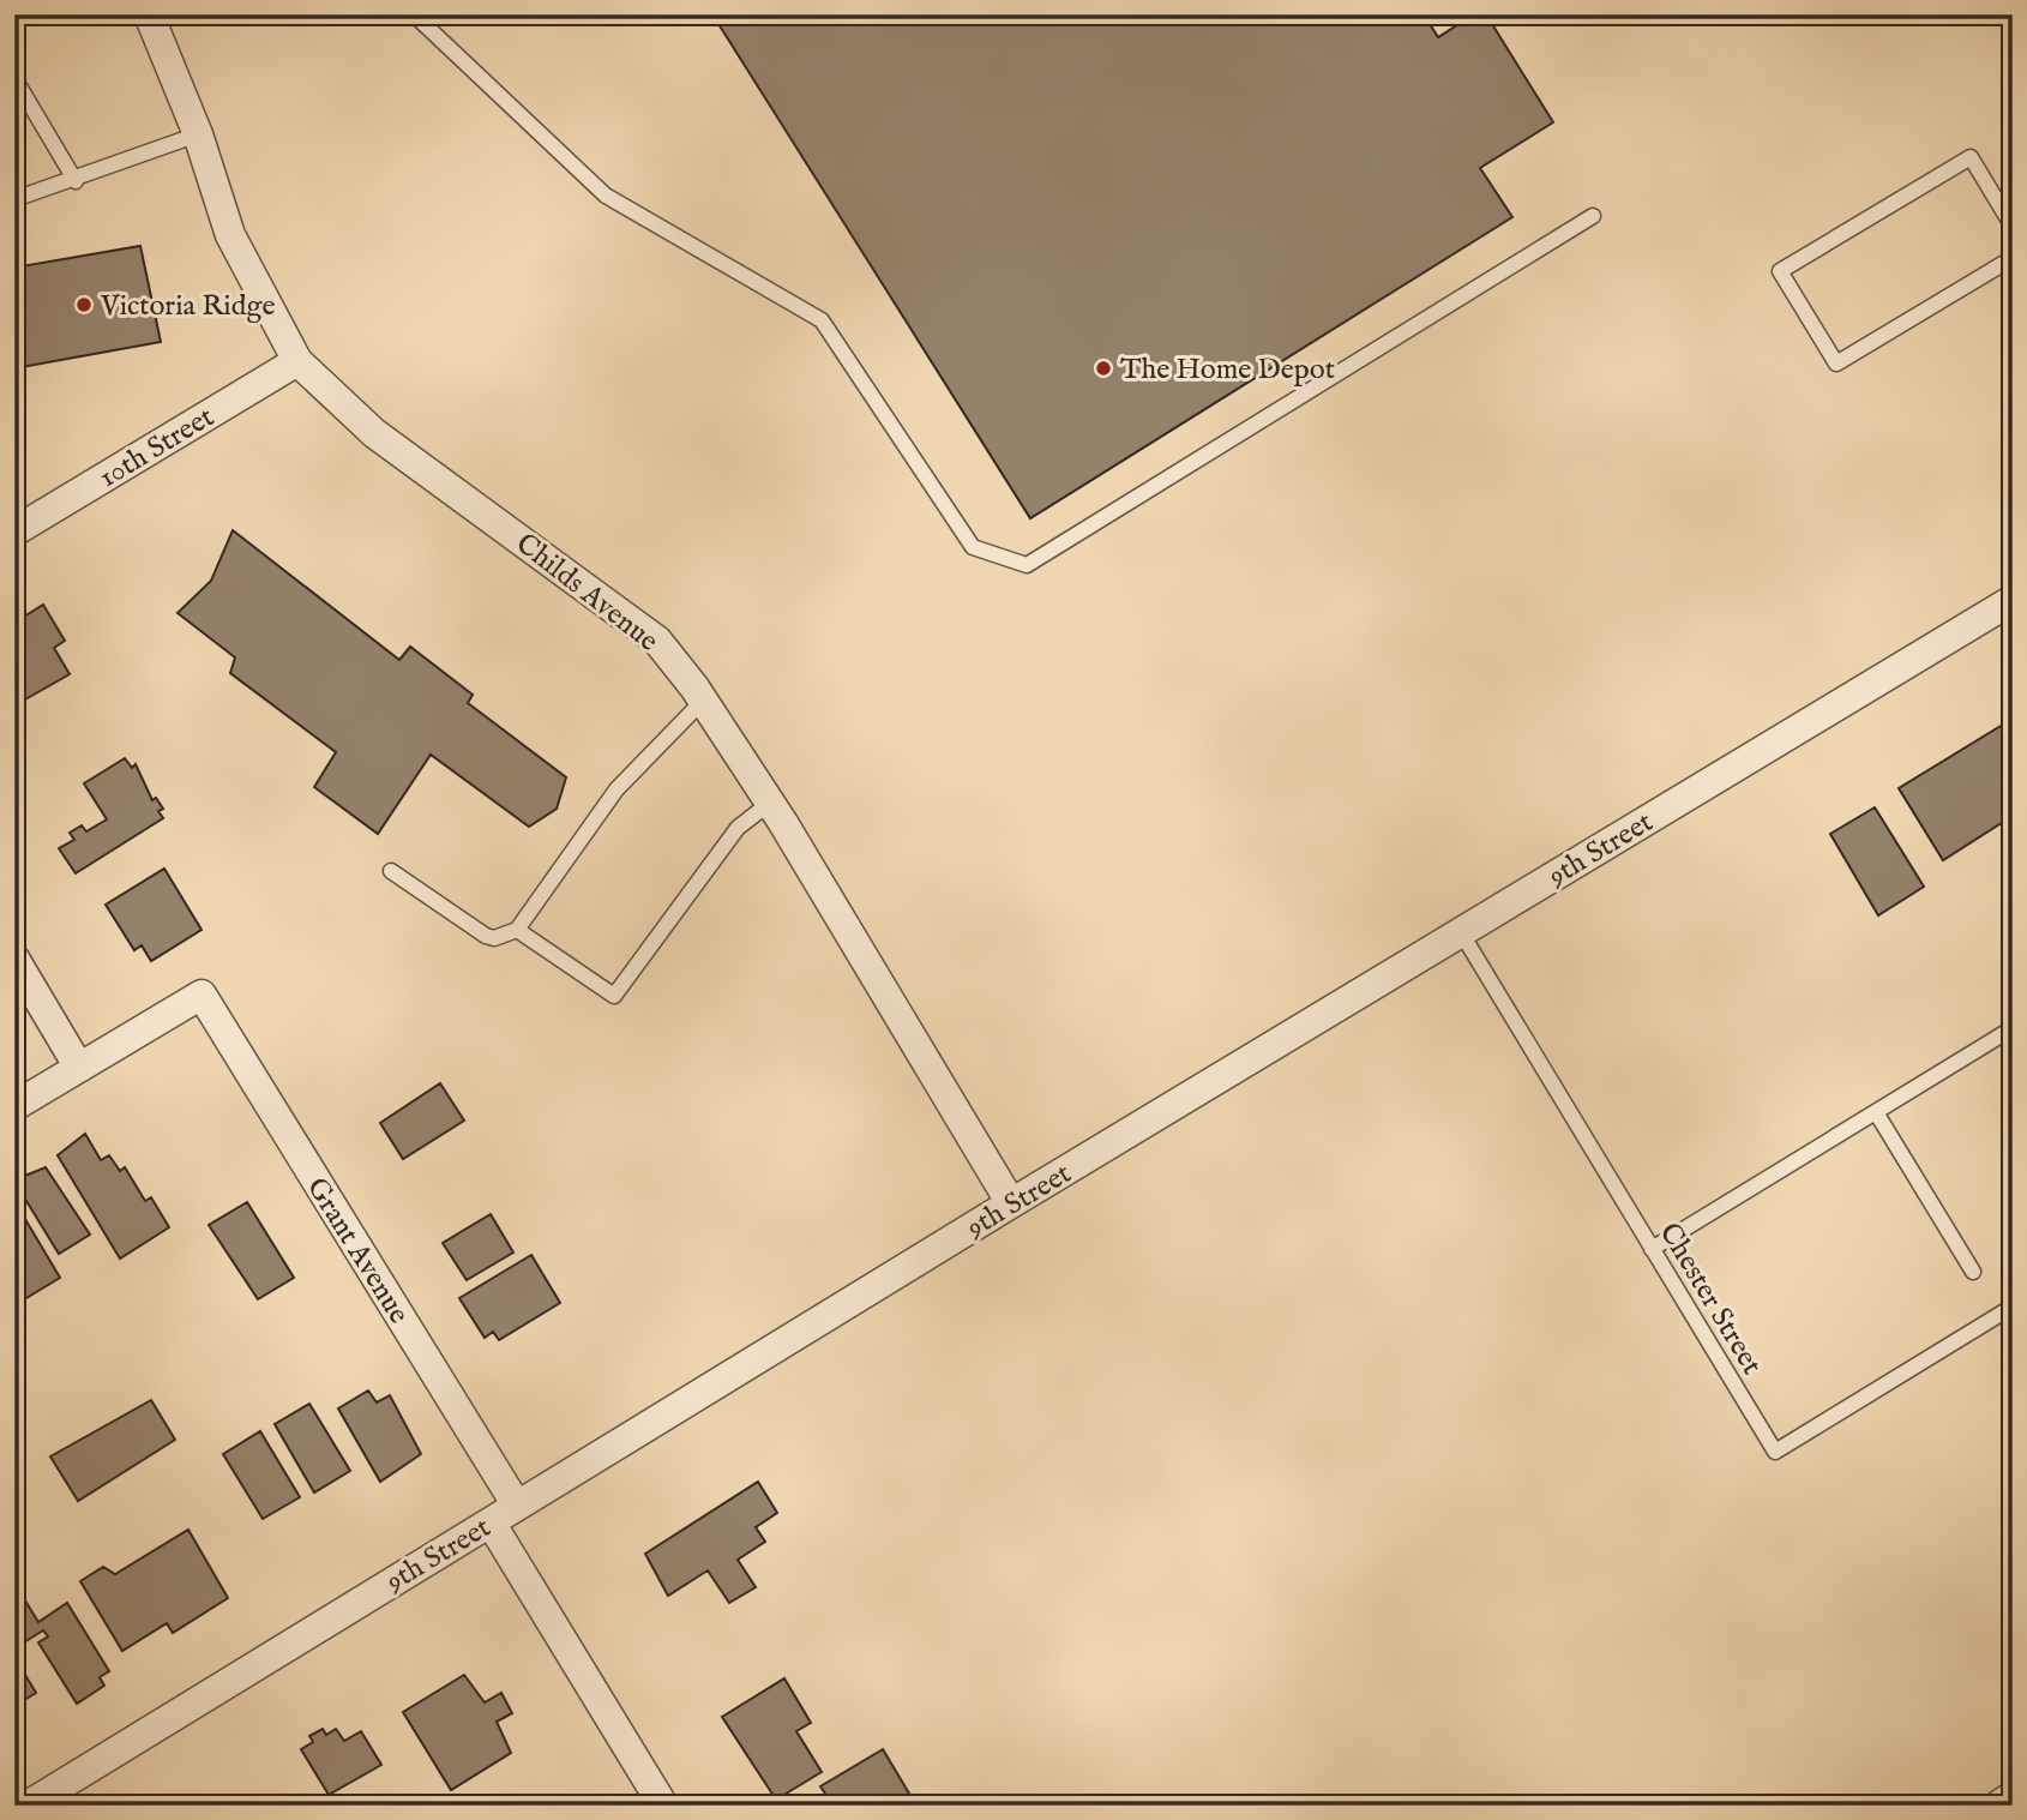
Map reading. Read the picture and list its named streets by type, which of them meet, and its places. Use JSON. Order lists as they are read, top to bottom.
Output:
{
  "streets": {
    "street": [
      "10th Street",
      "Childs Avenue",
      "9th Street",
      "Grant Avenue"
    ],
    "lane": ["Chester Street"]
  },
  "crossings": [
    ["10th Street", "Childs Avenue"],
    ["Childs Avenue", "9th Street"],
    ["9th Street", "Grant Avenue"],
    ["9th Street", "Chester Street"]
  ],
  "places": ["Victoria Ridge", "The Home Depot"]
}
